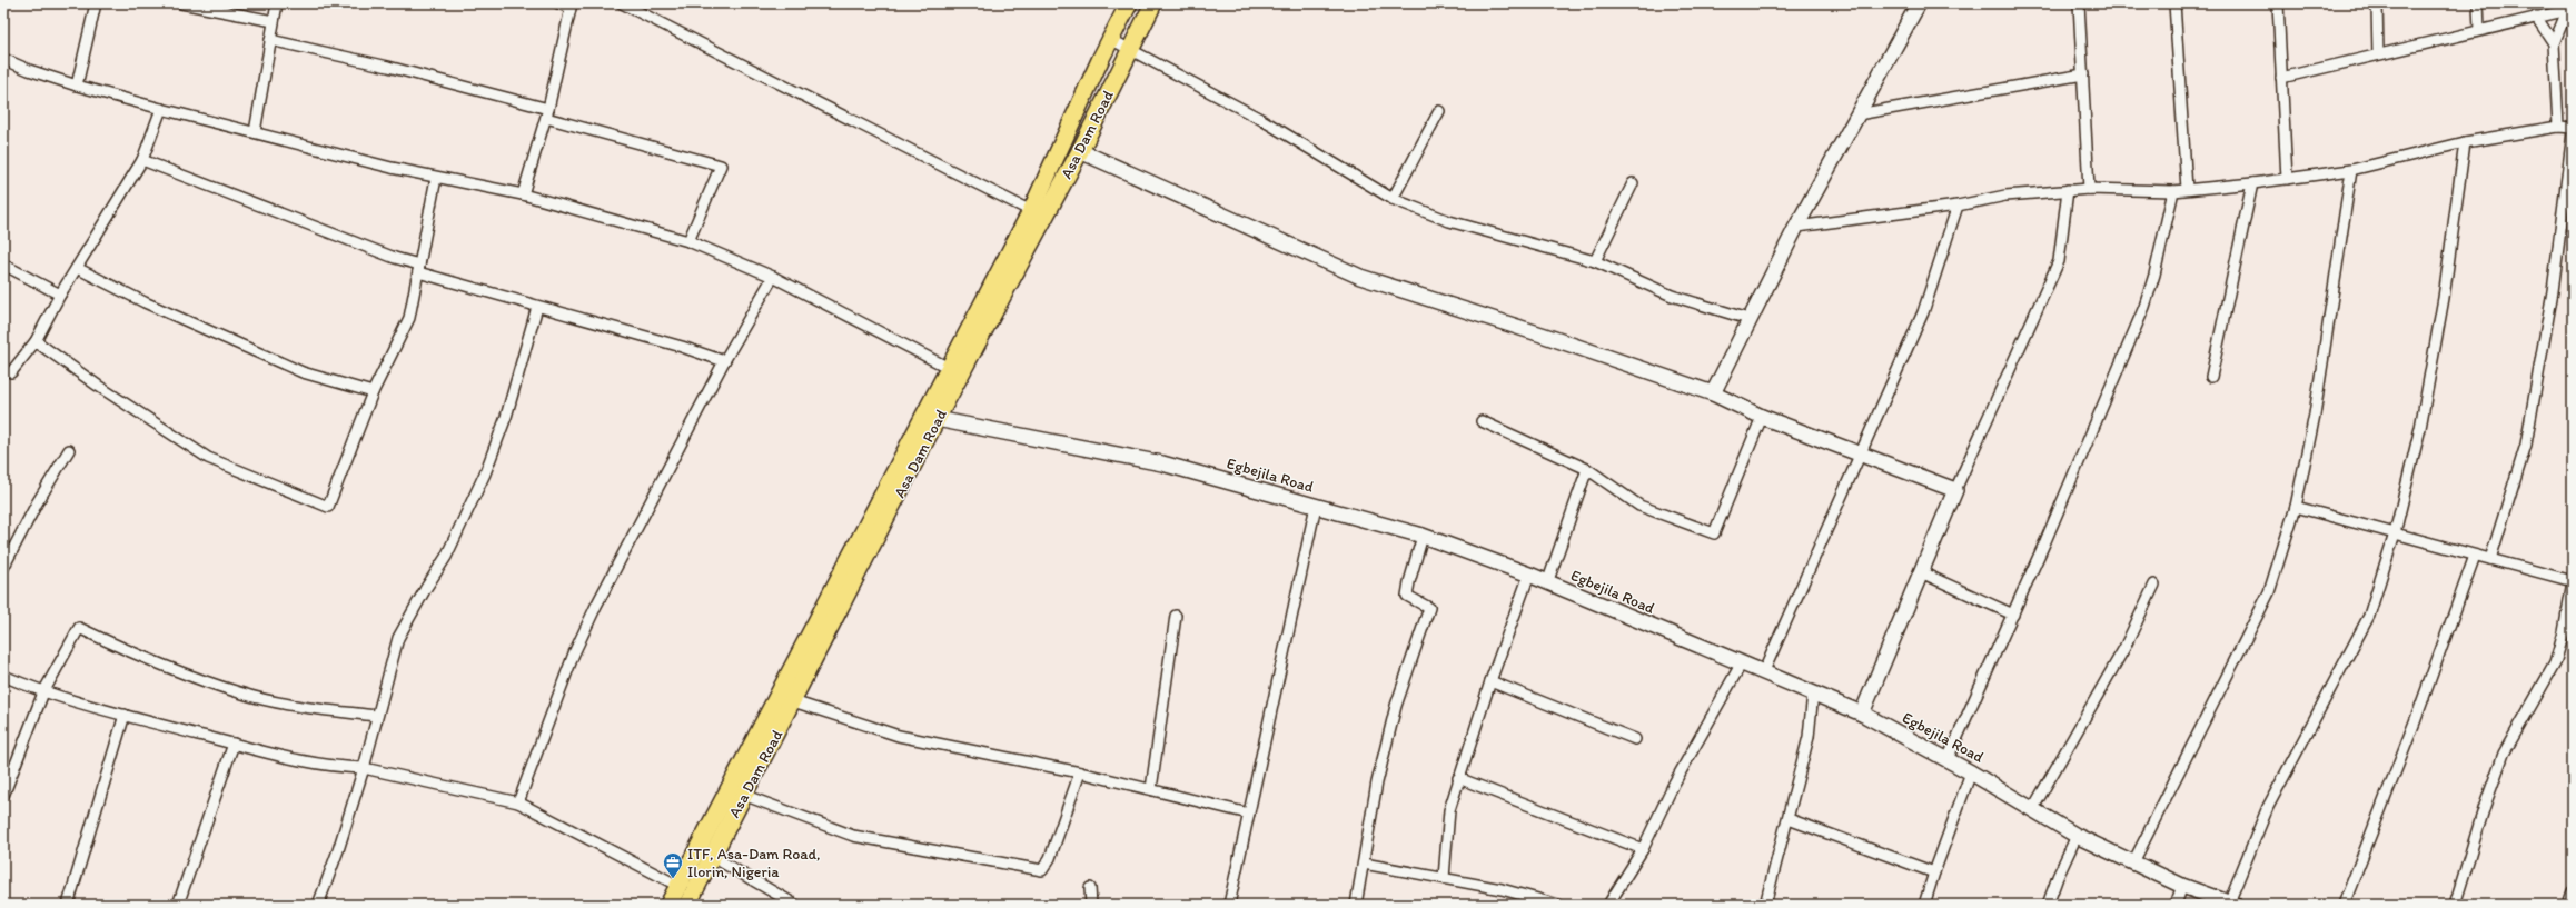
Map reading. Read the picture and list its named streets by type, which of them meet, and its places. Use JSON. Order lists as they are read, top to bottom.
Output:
{
  "streets": {
    "main road": ["Asa Dam Road"],
    "street": ["Egbejila Road"]
  },
  "crossings": [
    ["Asa Dam Road", "Egbejila Road"]
  ],
  "places": {
    "office": ["ITF, Asa-Dam Road, Ilorin, Nigeria"]
  }
}
